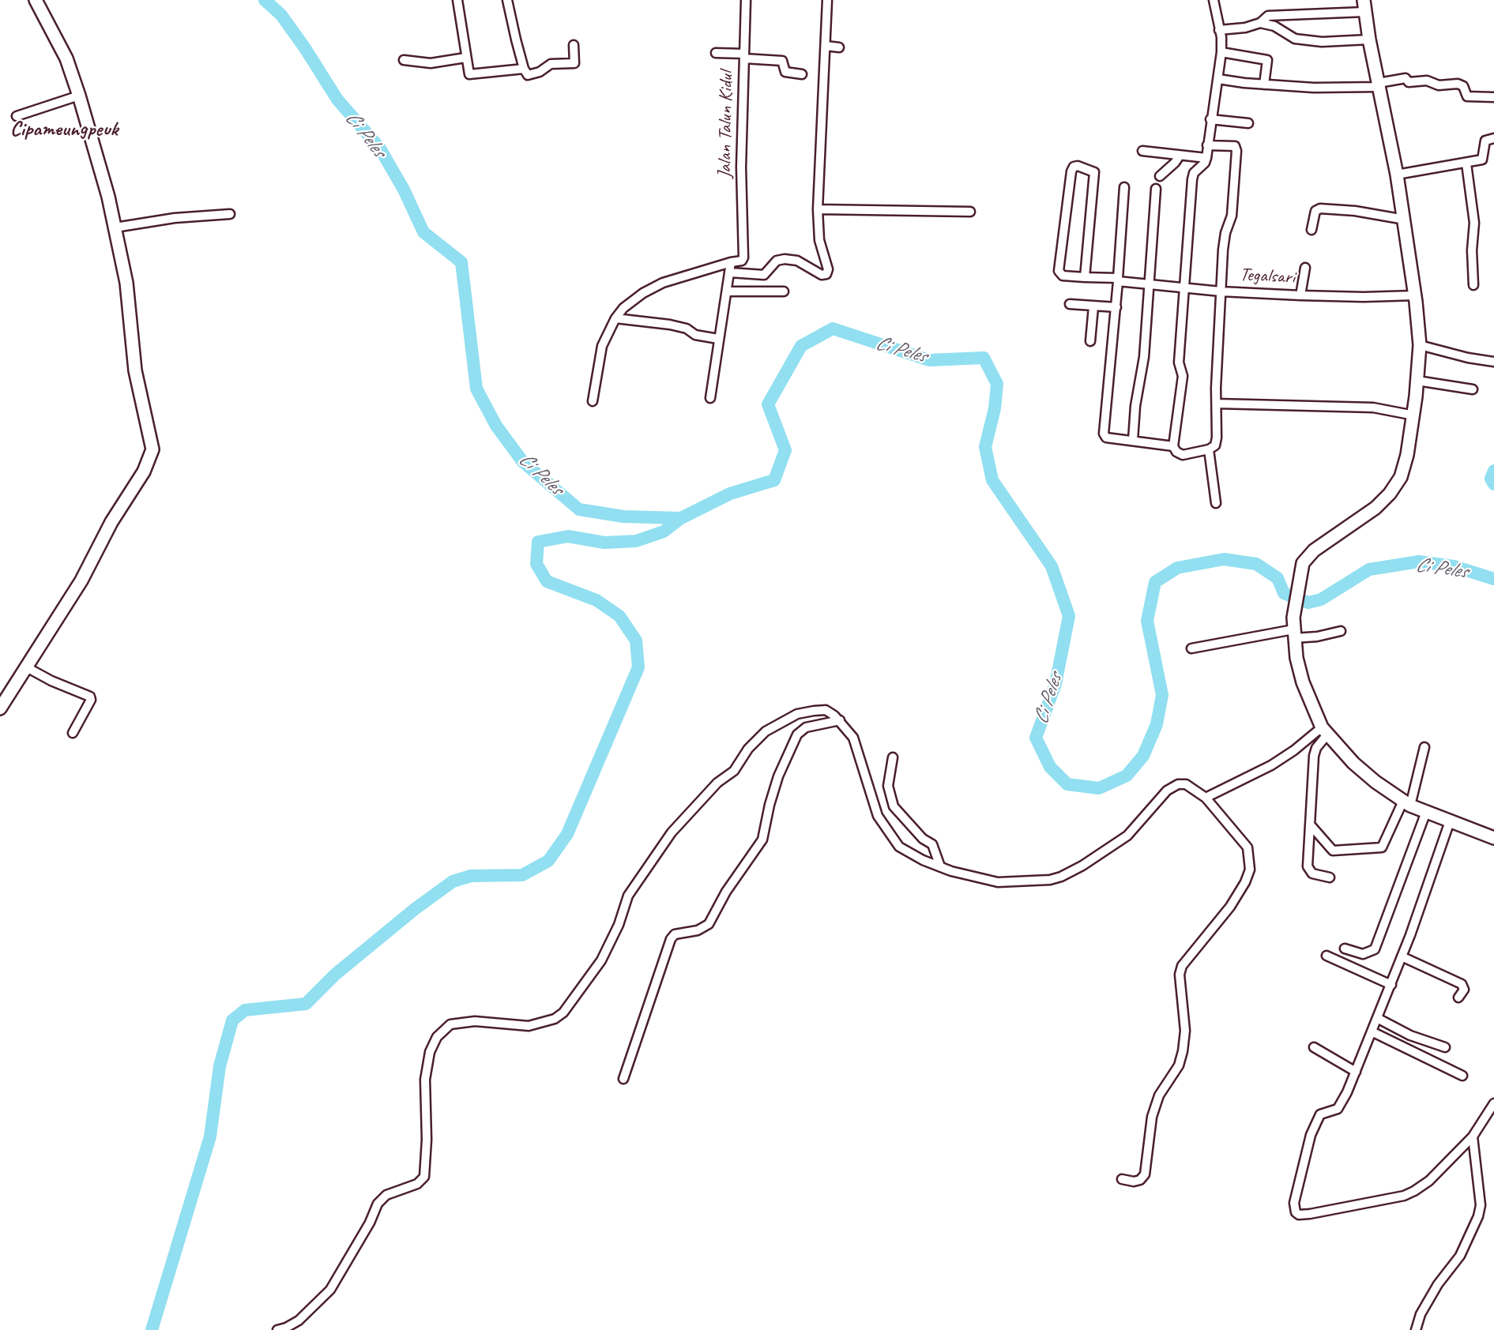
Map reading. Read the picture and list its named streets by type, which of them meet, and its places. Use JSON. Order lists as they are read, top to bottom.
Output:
{
  "streets": {
    "street": ["Jalan Talun Kidul", "Tegalsari"]
  },
  "districts": ["Cipameungpeuk"],
  "water": ["Ci Peles"]
}
